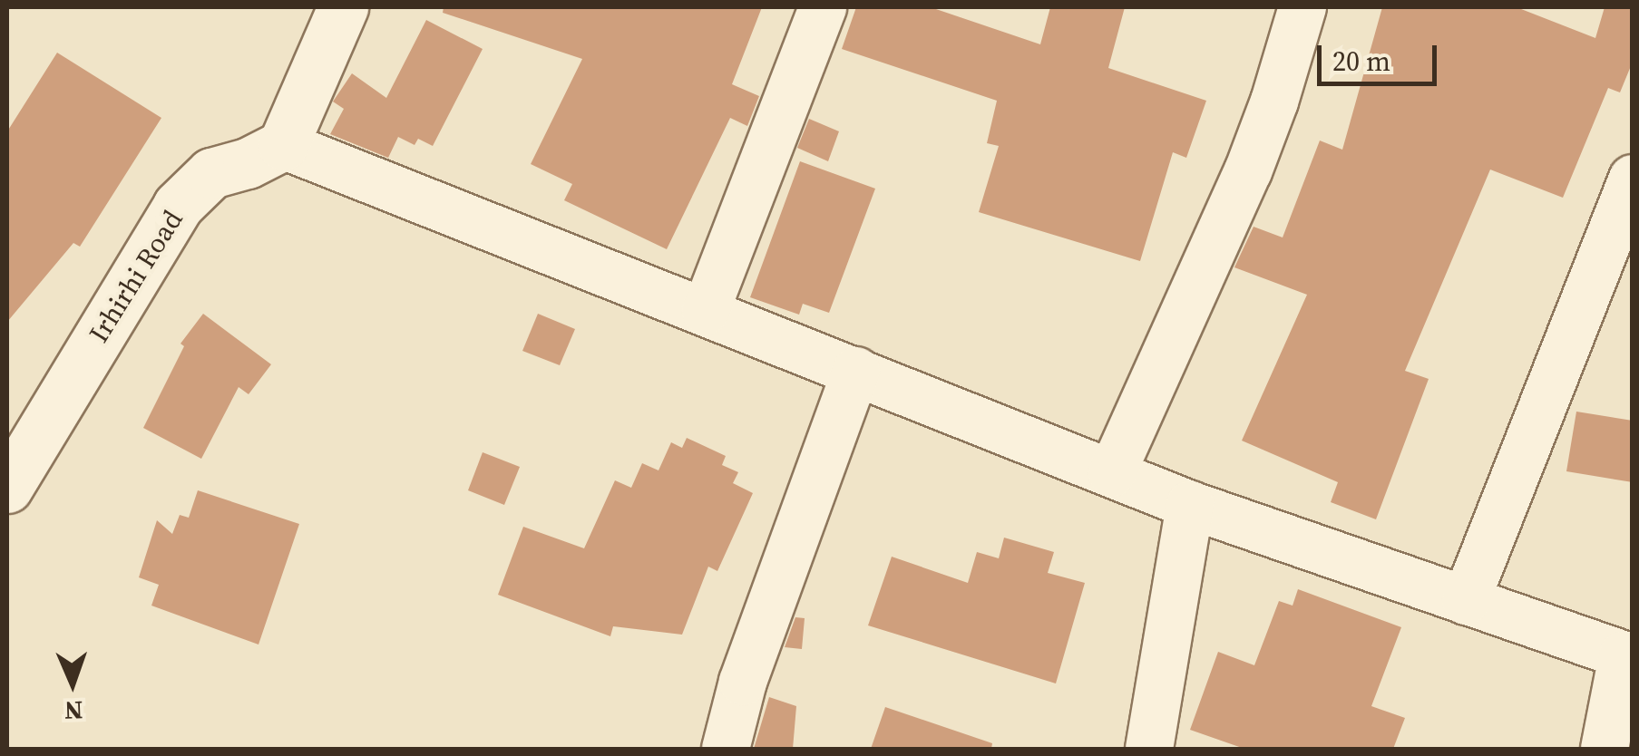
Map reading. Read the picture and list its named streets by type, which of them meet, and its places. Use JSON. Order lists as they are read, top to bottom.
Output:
{
  "streets": {
    "street": ["Irhirhi Road"]
  },
  "scale_bar": "20 m",
  "north": "bottom"
}
